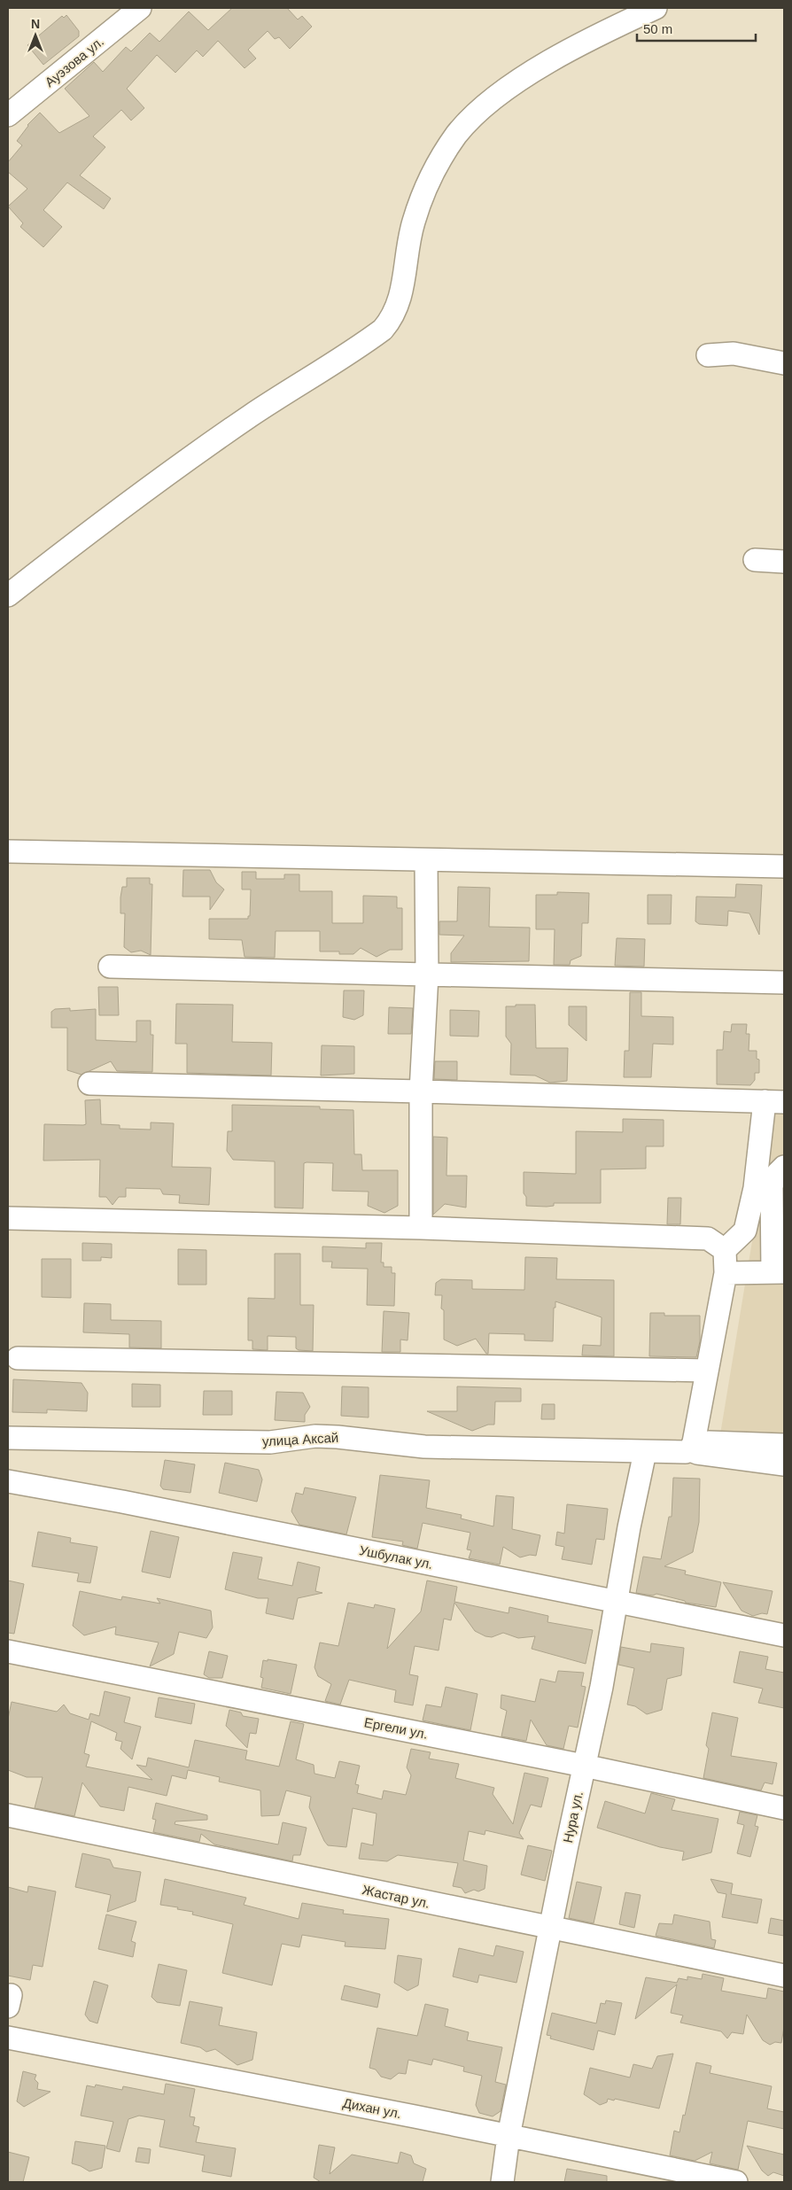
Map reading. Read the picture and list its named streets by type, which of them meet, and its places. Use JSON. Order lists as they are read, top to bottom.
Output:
{
  "streets": {
    "street": [
      "Ауэзова ул.",
      "улица Аксай",
      "Ушбулак ул.",
      "Ергели ул.",
      "Нура ул.",
      "Жастар ул.",
      "Дихан ул."
    ]
  },
  "crossings": [
    ["улица Аксай", "Нура ул."],
    ["Ушбулак ул.", "Нура ул."],
    ["Ергели ул.", "Нура ул."],
    ["Нура ул.", "Жастар ул."],
    ["Нура ул.", "Дихан ул."]
  ],
  "scale_bar": "50 m",
  "north": "top"
}
